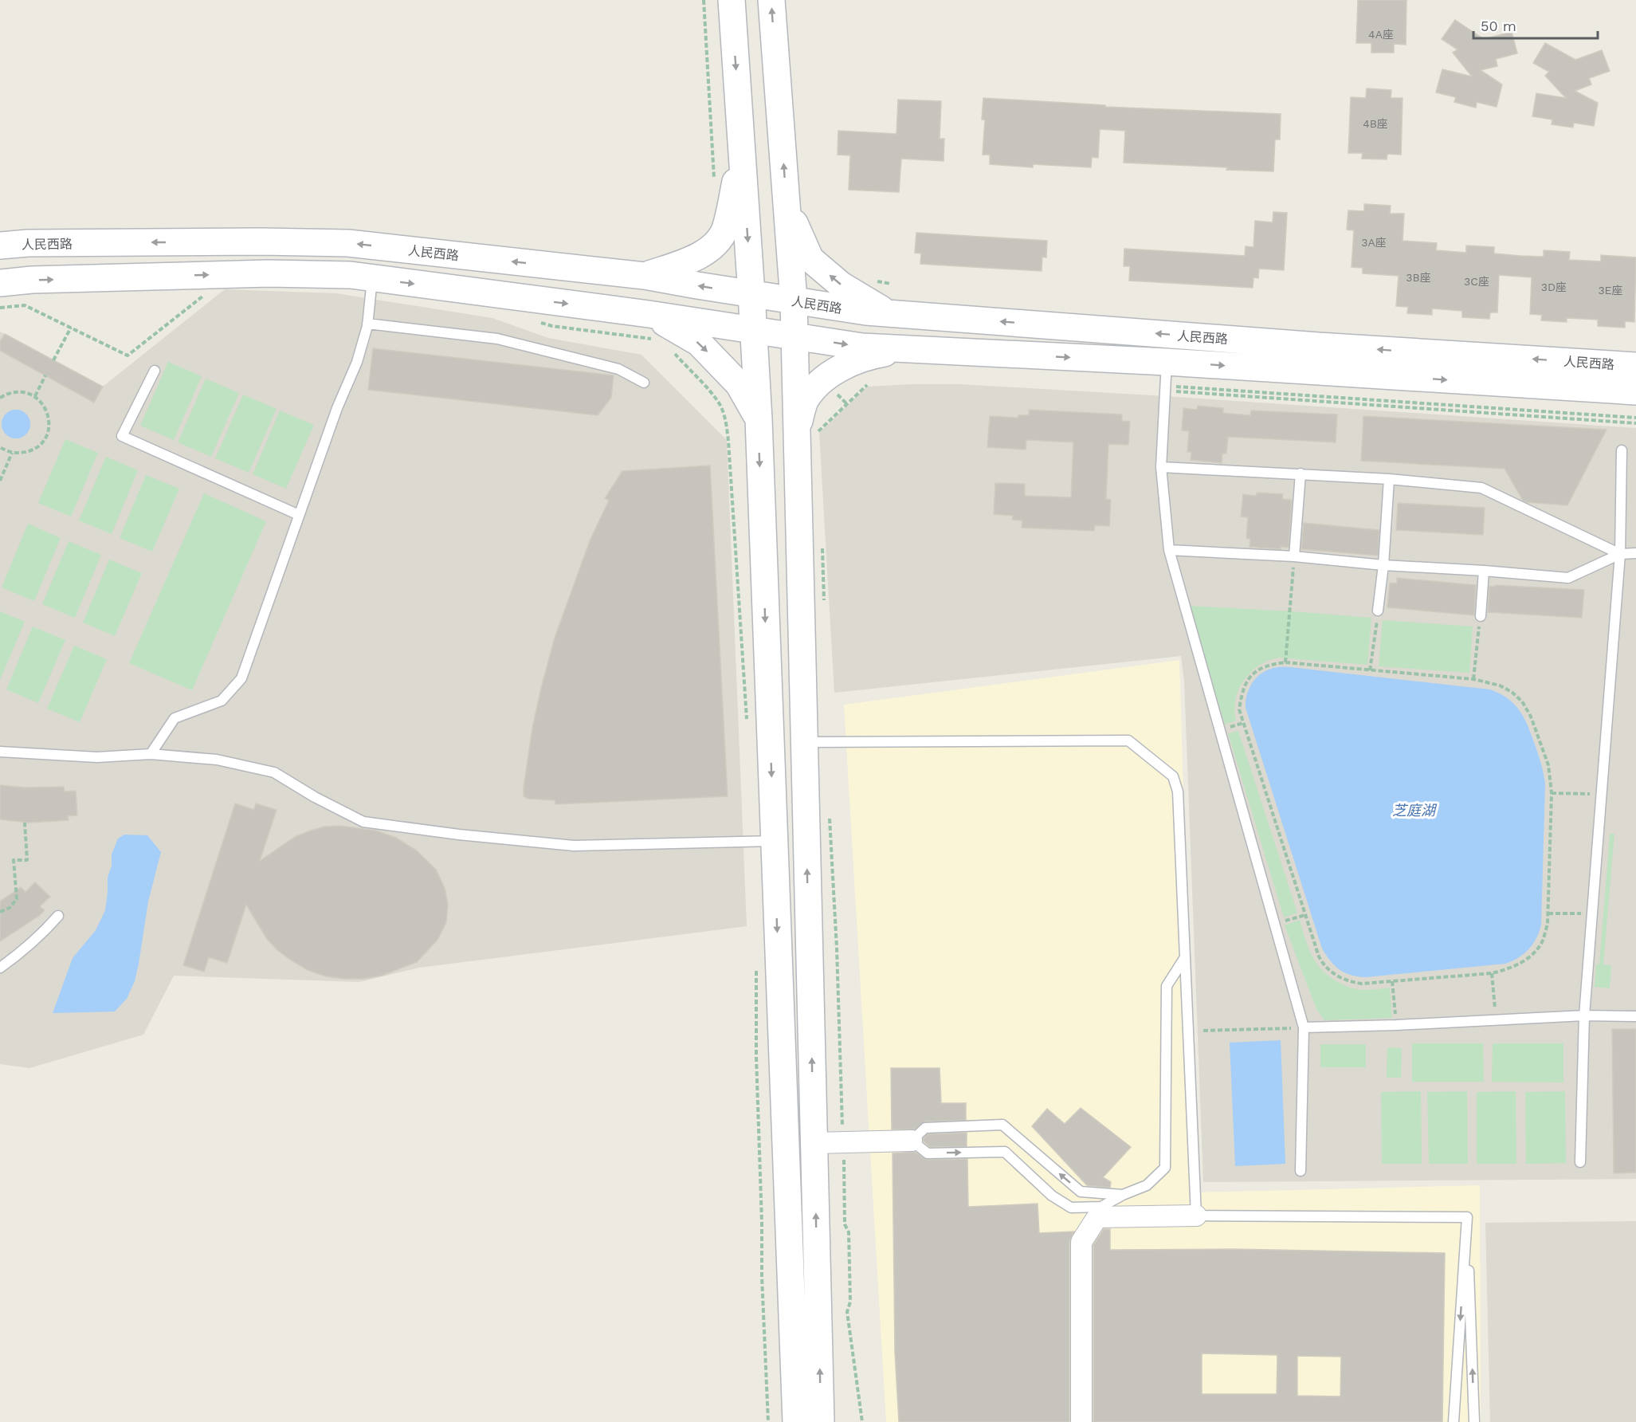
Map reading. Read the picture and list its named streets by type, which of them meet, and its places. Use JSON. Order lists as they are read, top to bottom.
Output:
{
  "streets": {
    "main road": ["人民西路"]
  },
  "water": ["芝庭湖"],
  "house_numbers": [
    "4A座",
    "4B座",
    "3A座",
    "3B座",
    "3C座",
    "3D座",
    "3E座"
  ],
  "scale_bar": "50 m"
}
